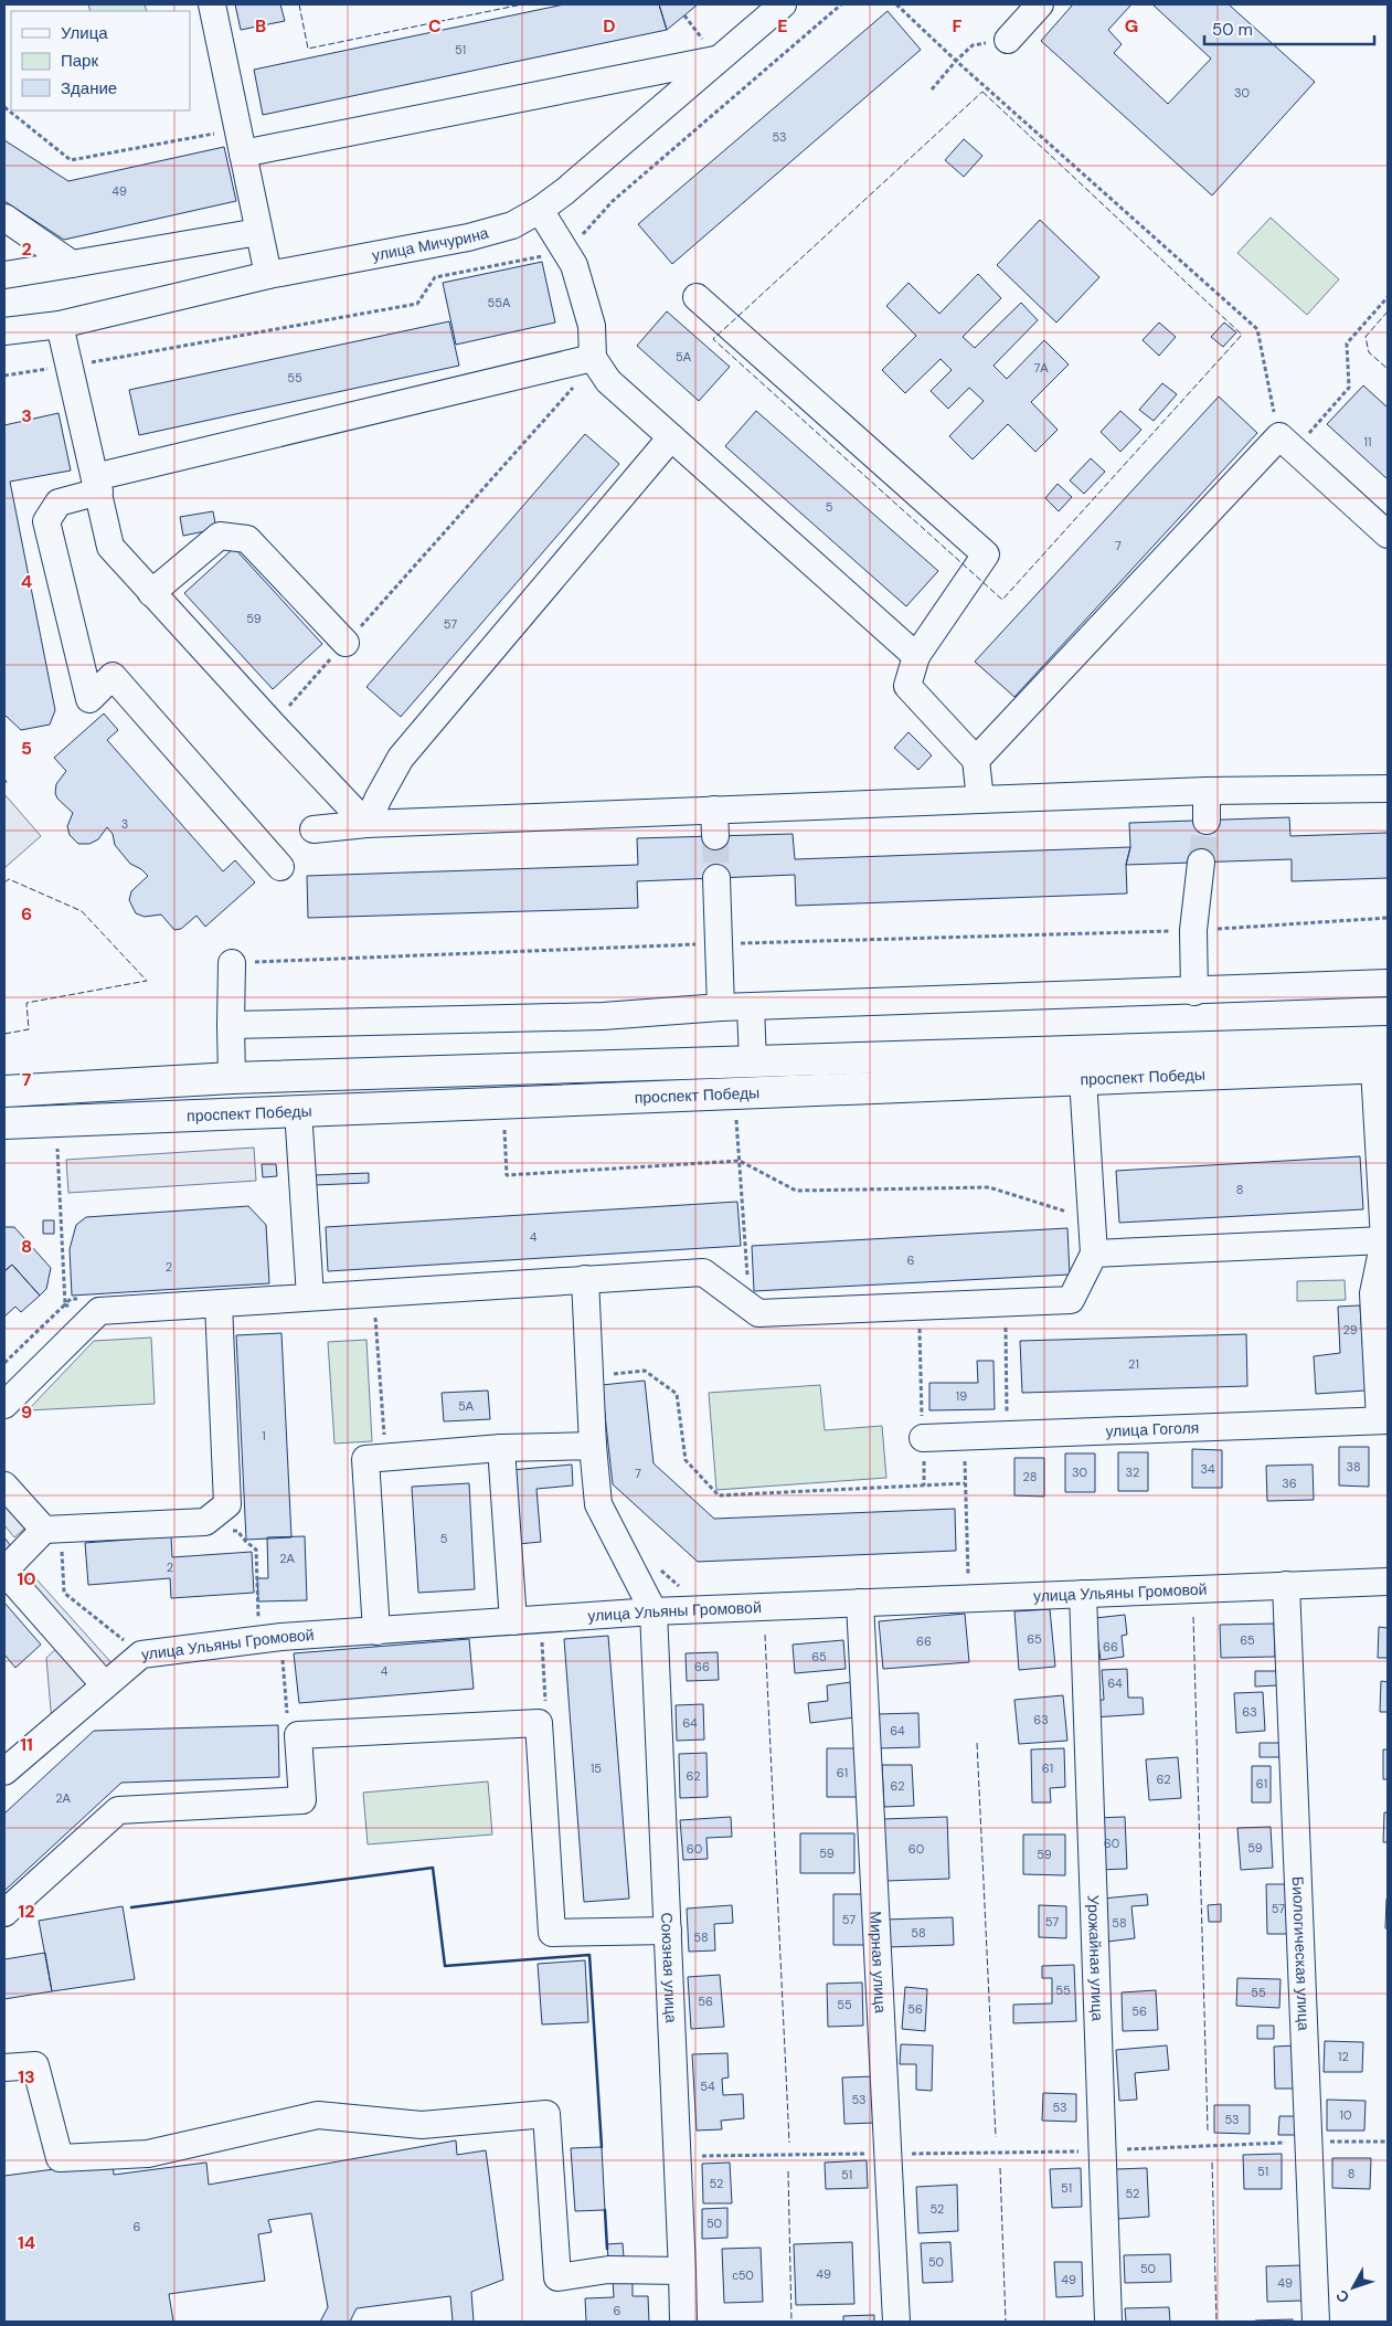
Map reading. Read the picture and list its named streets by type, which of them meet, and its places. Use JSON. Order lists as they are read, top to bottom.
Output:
{
  "streets": {
    "main road": ["проспект Победы"],
    "street": [
      "улица Мичурина",
      "улица Гоголя",
      "улица Ульяны Громовой",
      "Биологическая улица",
      "Урожайная улица",
      "Мирная улица",
      "Союзная улица"
    ]
  },
  "crossings": [
    ["проспект Победы", "улица Гоголя"],
    ["улица Ульяны Громовой", "Биологическая улица"],
    ["улица Ульяны Громовой", "Урожайная улица"],
    ["улица Ульяны Громовой", "Мирная улица"],
    ["улица Ульяны Громовой", "Союзная улица"]
  ],
  "house_numbers": [
    "51",
    "30",
    "53",
    "49",
    "55А",
    "5А",
    "7А",
    "55",
    "11",
    "5",
    "7",
    "59",
    "57",
    "3",
    "8",
    "4",
    "6",
    "2",
    "29",
    "21",
    "19",
    "5А",
    "1",
    "38",
    "34",
    "30",
    "32",
    "7",
    "28",
    "36",
    "5",
    "2А",
    "2",
    "65",
    "65",
    "66",
    "66",
    "65",
    "66",
    "4",
    "64",
    "63",
    "63",
    "64",
    "64",
    "15",
    "61",
    "61",
    "62",
    "62",
    "61",
    "62",
    "2А",
    "60",
    "59",
    "60",
    "60",
    "59",
    "59",
    "57",
    "57",
    "57",
    "58",
    "58",
    "58",
    "55",
    "55",
    "56",
    "55",
    "56",
    "56",
    "12",
    "54",
    "53",
    "53",
    "10",
    "53",
    "51",
    "8",
    "51",
    "52",
    "51",
    "52",
    "52",
    "50",
    "6",
    "50",
    "50",
    "49",
    "с50",
    "49",
    "49",
    "6"
  ],
  "legend": ["Улица", "Парк", "Здание"],
  "scale_bar": "50 m",
  "north": "bottom left",
  "grid": {
    "columns": [
      "B",
      "C",
      "D",
      "E",
      "F",
      "G"
    ],
    "rows": [
      "2",
      "3",
      "4",
      "5",
      "6",
      "7",
      "8",
      "9",
      "10",
      "11",
      "12",
      "13",
      "14"
    ]
  }
}
